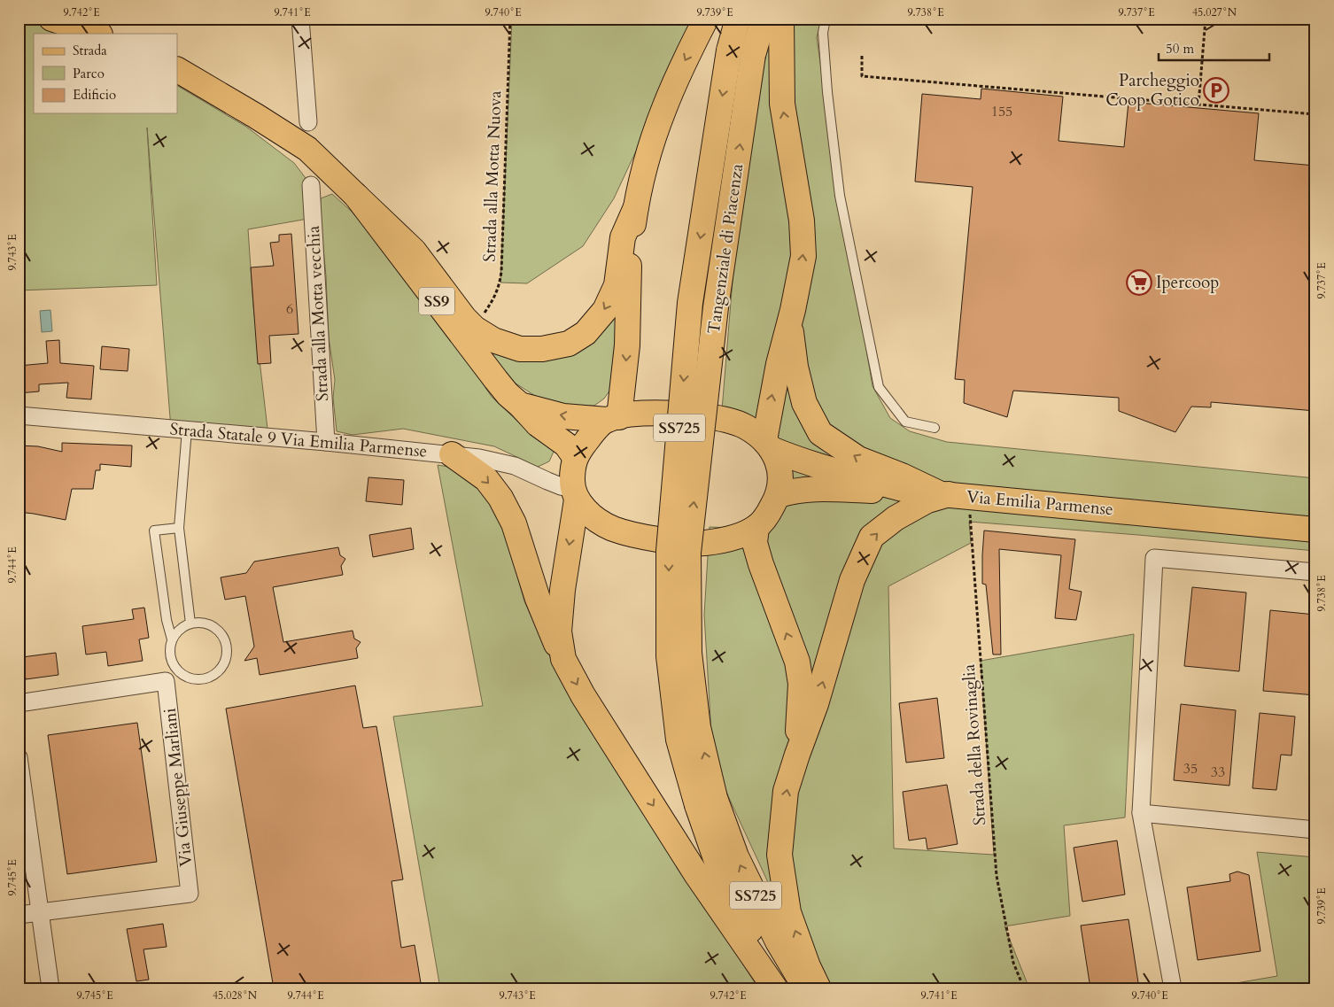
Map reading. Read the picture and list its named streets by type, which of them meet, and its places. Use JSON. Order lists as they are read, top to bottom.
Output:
{
  "streets": {
    "main road": [
      "Tangenziale di Piacenza",
      "SS9",
      "SS725",
      "Via Emilia Parmense"
    ],
    "street": ["Strada alla Motta vecchia", "Strada Statale 9 Via Emilia Parmense", "Via Giuseppe Marliani"],
    "path": ["Strada alla Motta Nuova", "Strada della Rovinaglia"]
  },
  "crossings": [
    ["Strada alla Motta vecchia", "Strada Statale 9 Via Emilia Parmense"],
    ["Via Emilia Parmense", "Strada della Rovinaglia"]
  ],
  "places": {
    "parking": ["Parcheggio Coop Gotico"],
    "supermarket": ["Ipercoop"]
  },
  "house_numbers": [
    "155",
    "6",
    "35",
    "33"
  ],
  "legend": ["Strada", "Parco", "Edificio"],
  "scale_bar": "50 m",
  "coordinates": [
    "9.742°E",
    "9.741°E",
    "9.740°E",
    "9.739°E",
    "9.738°E",
    "9.737°E",
    "45.027°N",
    "9.743°E",
    "9.744°E",
    "9.745°E",
    "45.028°N"
  ]
}
